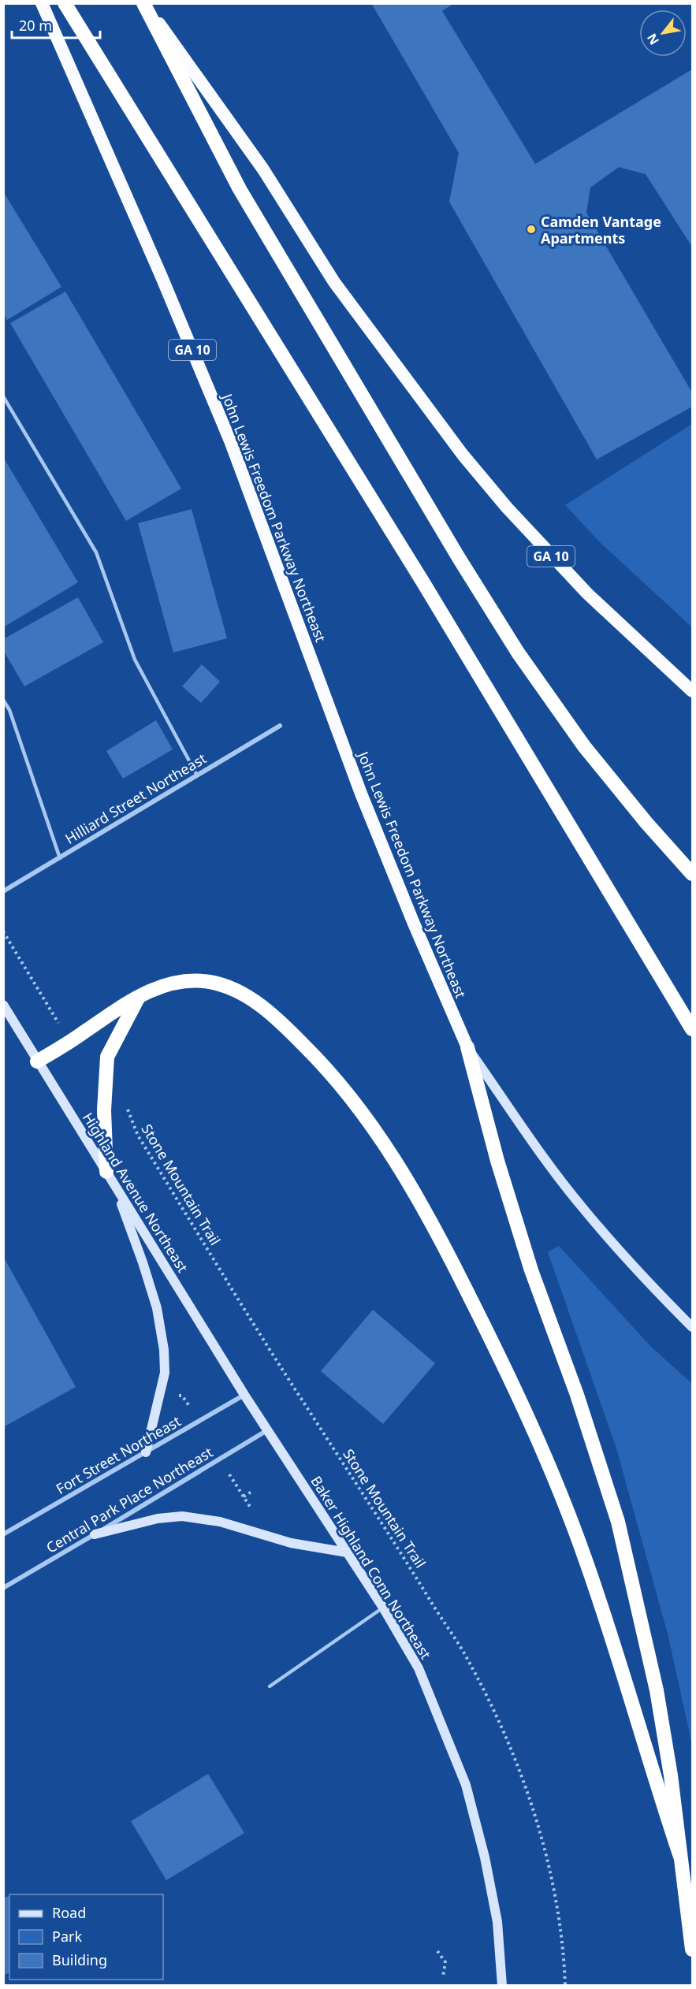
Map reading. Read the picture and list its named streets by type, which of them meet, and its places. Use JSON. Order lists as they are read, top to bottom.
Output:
{
  "streets": {
    "highway": ["GA 10", "John Lewis Freedom Parkway Northeast"],
    "main road": ["Highland Avenue Northeast", "Baker Highland Conn Northeast"],
    "street": ["Hilliard Street Northeast", "Fort Street Northeast", "Central Park Place Northeast"],
    "path": ["Stone Mountain Trail"]
  },
  "crossings": [
    ["Highland Avenue Northeast", "Fort Street Northeast"],
    ["Highland Avenue Northeast", "Baker Highland Conn Northeast"],
    ["Fort Street Northeast", "Baker Highland Conn Northeast"],
    ["Central Park Place Northeast", "Baker Highland Conn Northeast"]
  ],
  "places": ["Camden Vantage Apartments"],
  "legend": ["Road", "Park", "Building"],
  "scale_bar": "20 m",
  "north": "bottom left"
}
